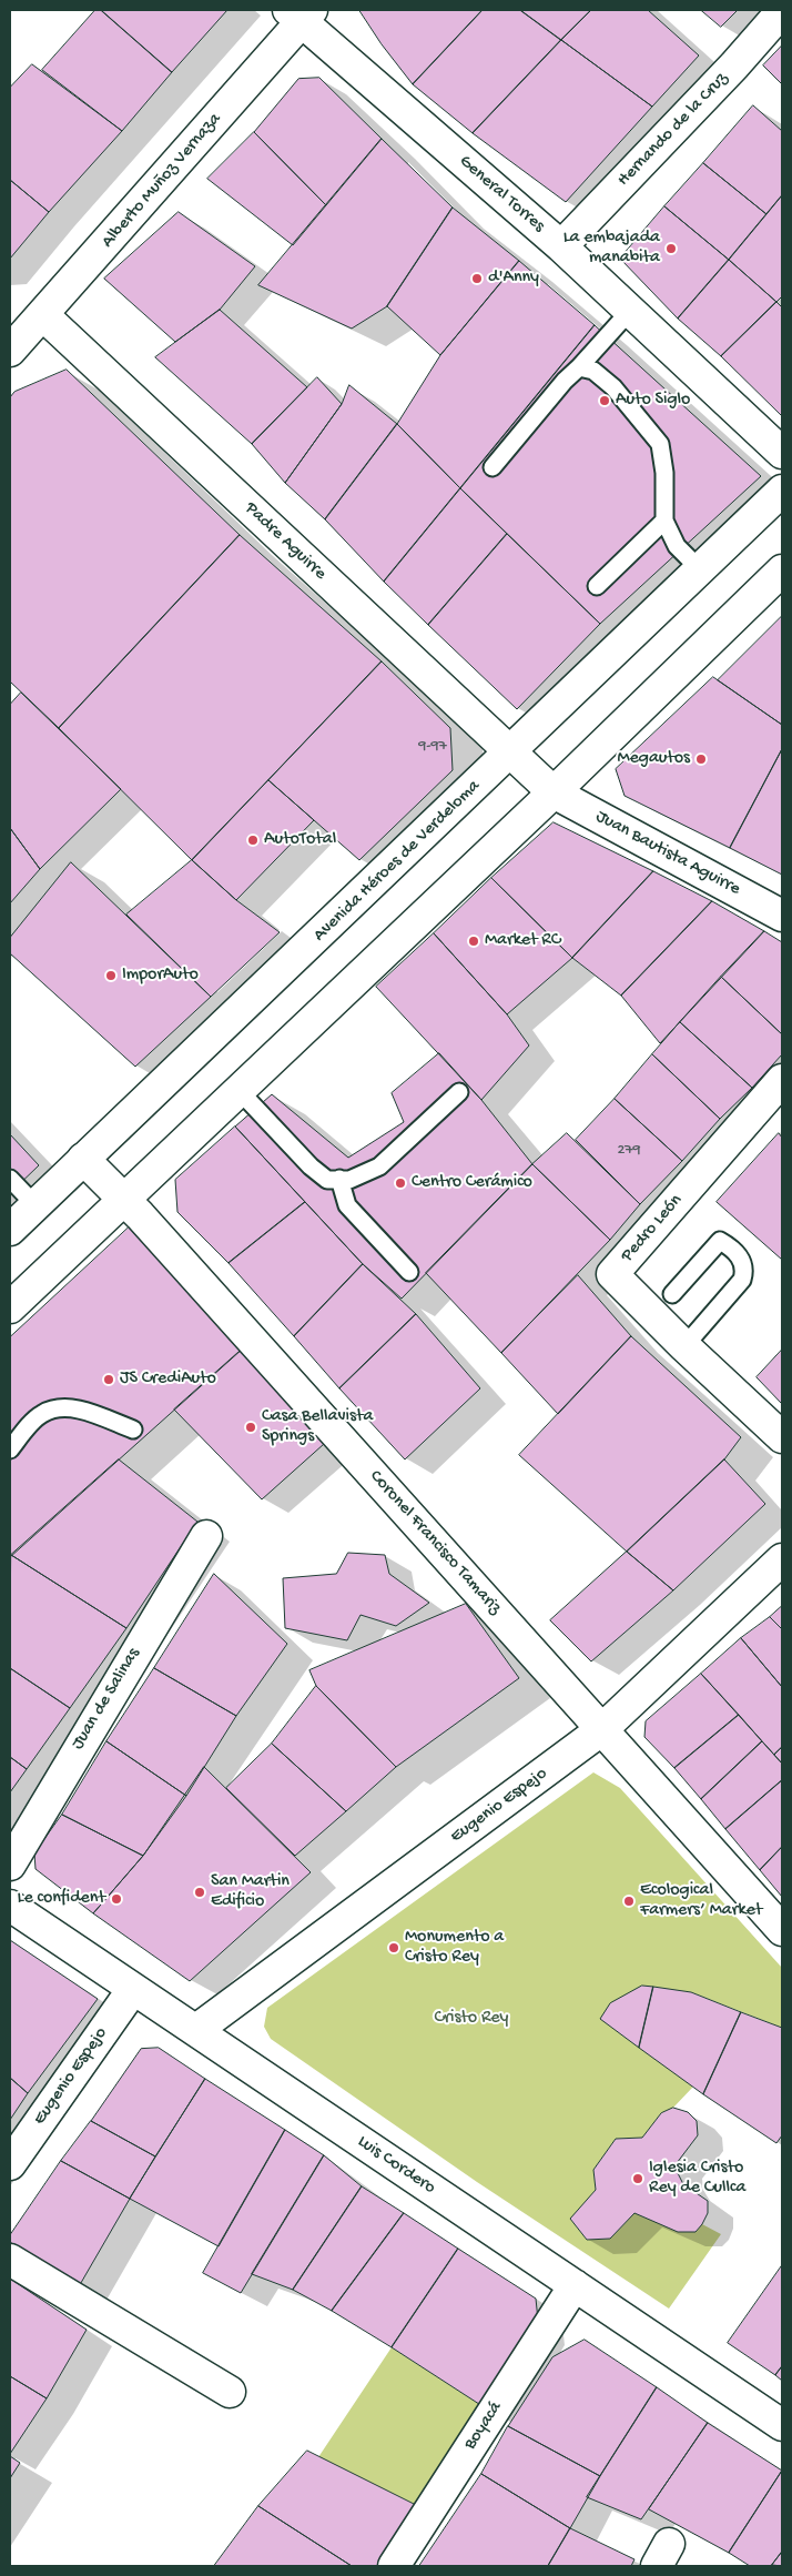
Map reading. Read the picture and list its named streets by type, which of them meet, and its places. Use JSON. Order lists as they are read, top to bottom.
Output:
{
  "streets": {
    "street": [
      "Hernando de la Cruz",
      "Alberto Muñoz Vernaza",
      "General Torres",
      "Padre Aguirre",
      "Juan Bautista Aguirre",
      "Avenida Héroes de Verdeloma",
      "Pedro León",
      "Coronel Francisco Tamariz",
      "Juan de Salinas",
      "Eugenio Espejo",
      "Luis Cordero",
      "Boyacá"
    ]
  },
  "crossings": [
    ["Hernando de la Cruz", "General Torres"],
    ["Alberto Muñoz Vernaza", "General Torres"],
    ["Alberto Muñoz Vernaza", "Padre Aguirre"],
    ["Padre Aguirre", "Juan Bautista Aguirre"],
    ["Padre Aguirre", "Avenida Héroes de Verdeloma"],
    ["Avenida Héroes de Verdeloma", "Coronel Francisco Tamariz"],
    ["Coronel Francisco Tamariz", "Eugenio Espejo"],
    ["Eugenio Espejo", "Luis Cordero"],
    ["Luis Cordero", "Boyacá"]
  ],
  "parks": ["Cristo Rey"],
  "places": [
    "La embajada manabita",
    "d'Anny",
    "Auto Siglo",
    "Megautos",
    "AutoTotal",
    "Market RC",
    "ImporAuto",
    "Centro Cerámico",
    "JS CrediAuto",
    "Casa Bellavista Springs",
    "San Martin Edificio",
    "Le confident",
    "Ecological Farmers’ Market",
    "Monumento a Cristo Rey",
    "Iglesia Cristo Rey de Cullca"
  ],
  "house_numbers": ["9-97", "279"]
}
